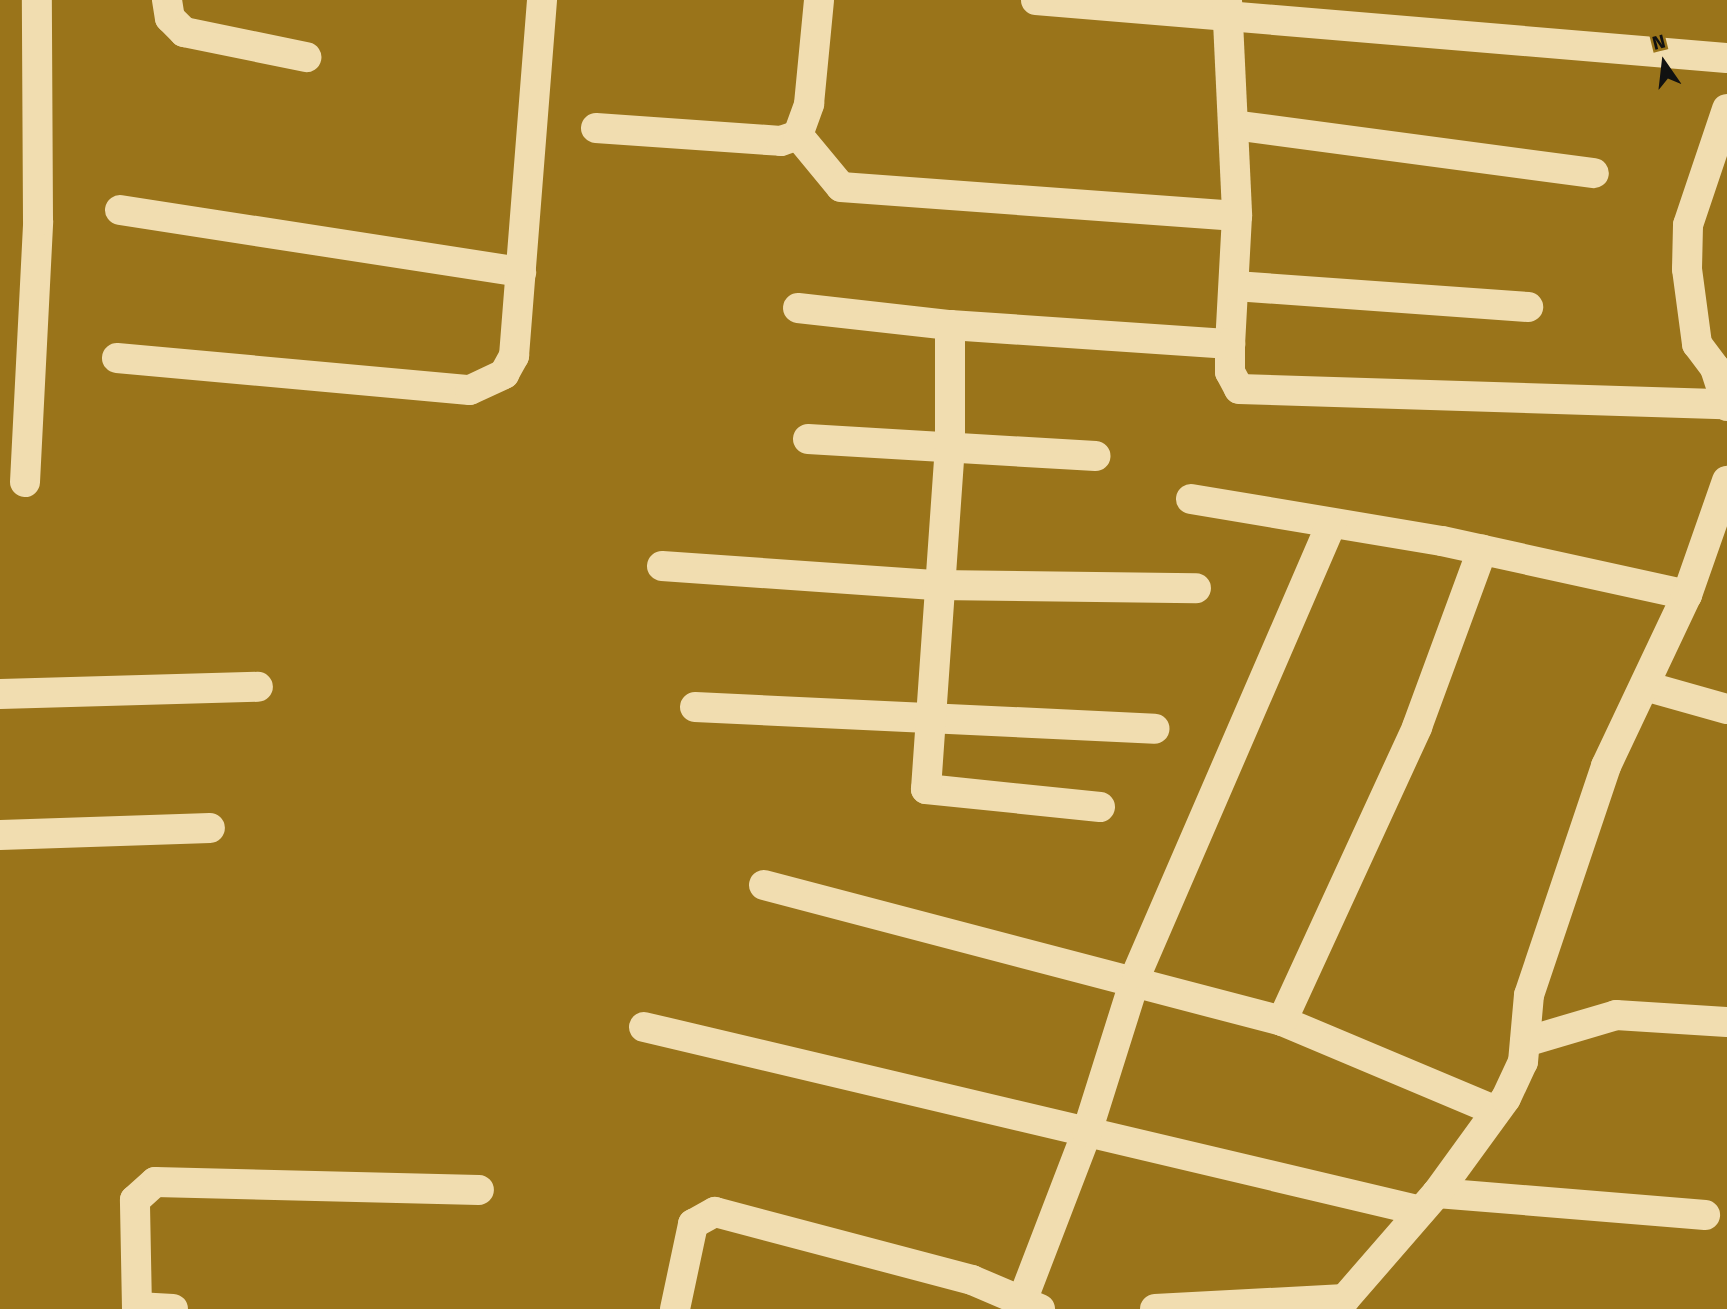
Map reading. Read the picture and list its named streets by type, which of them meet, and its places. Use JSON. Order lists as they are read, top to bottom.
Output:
{
  "north": "top"
}
